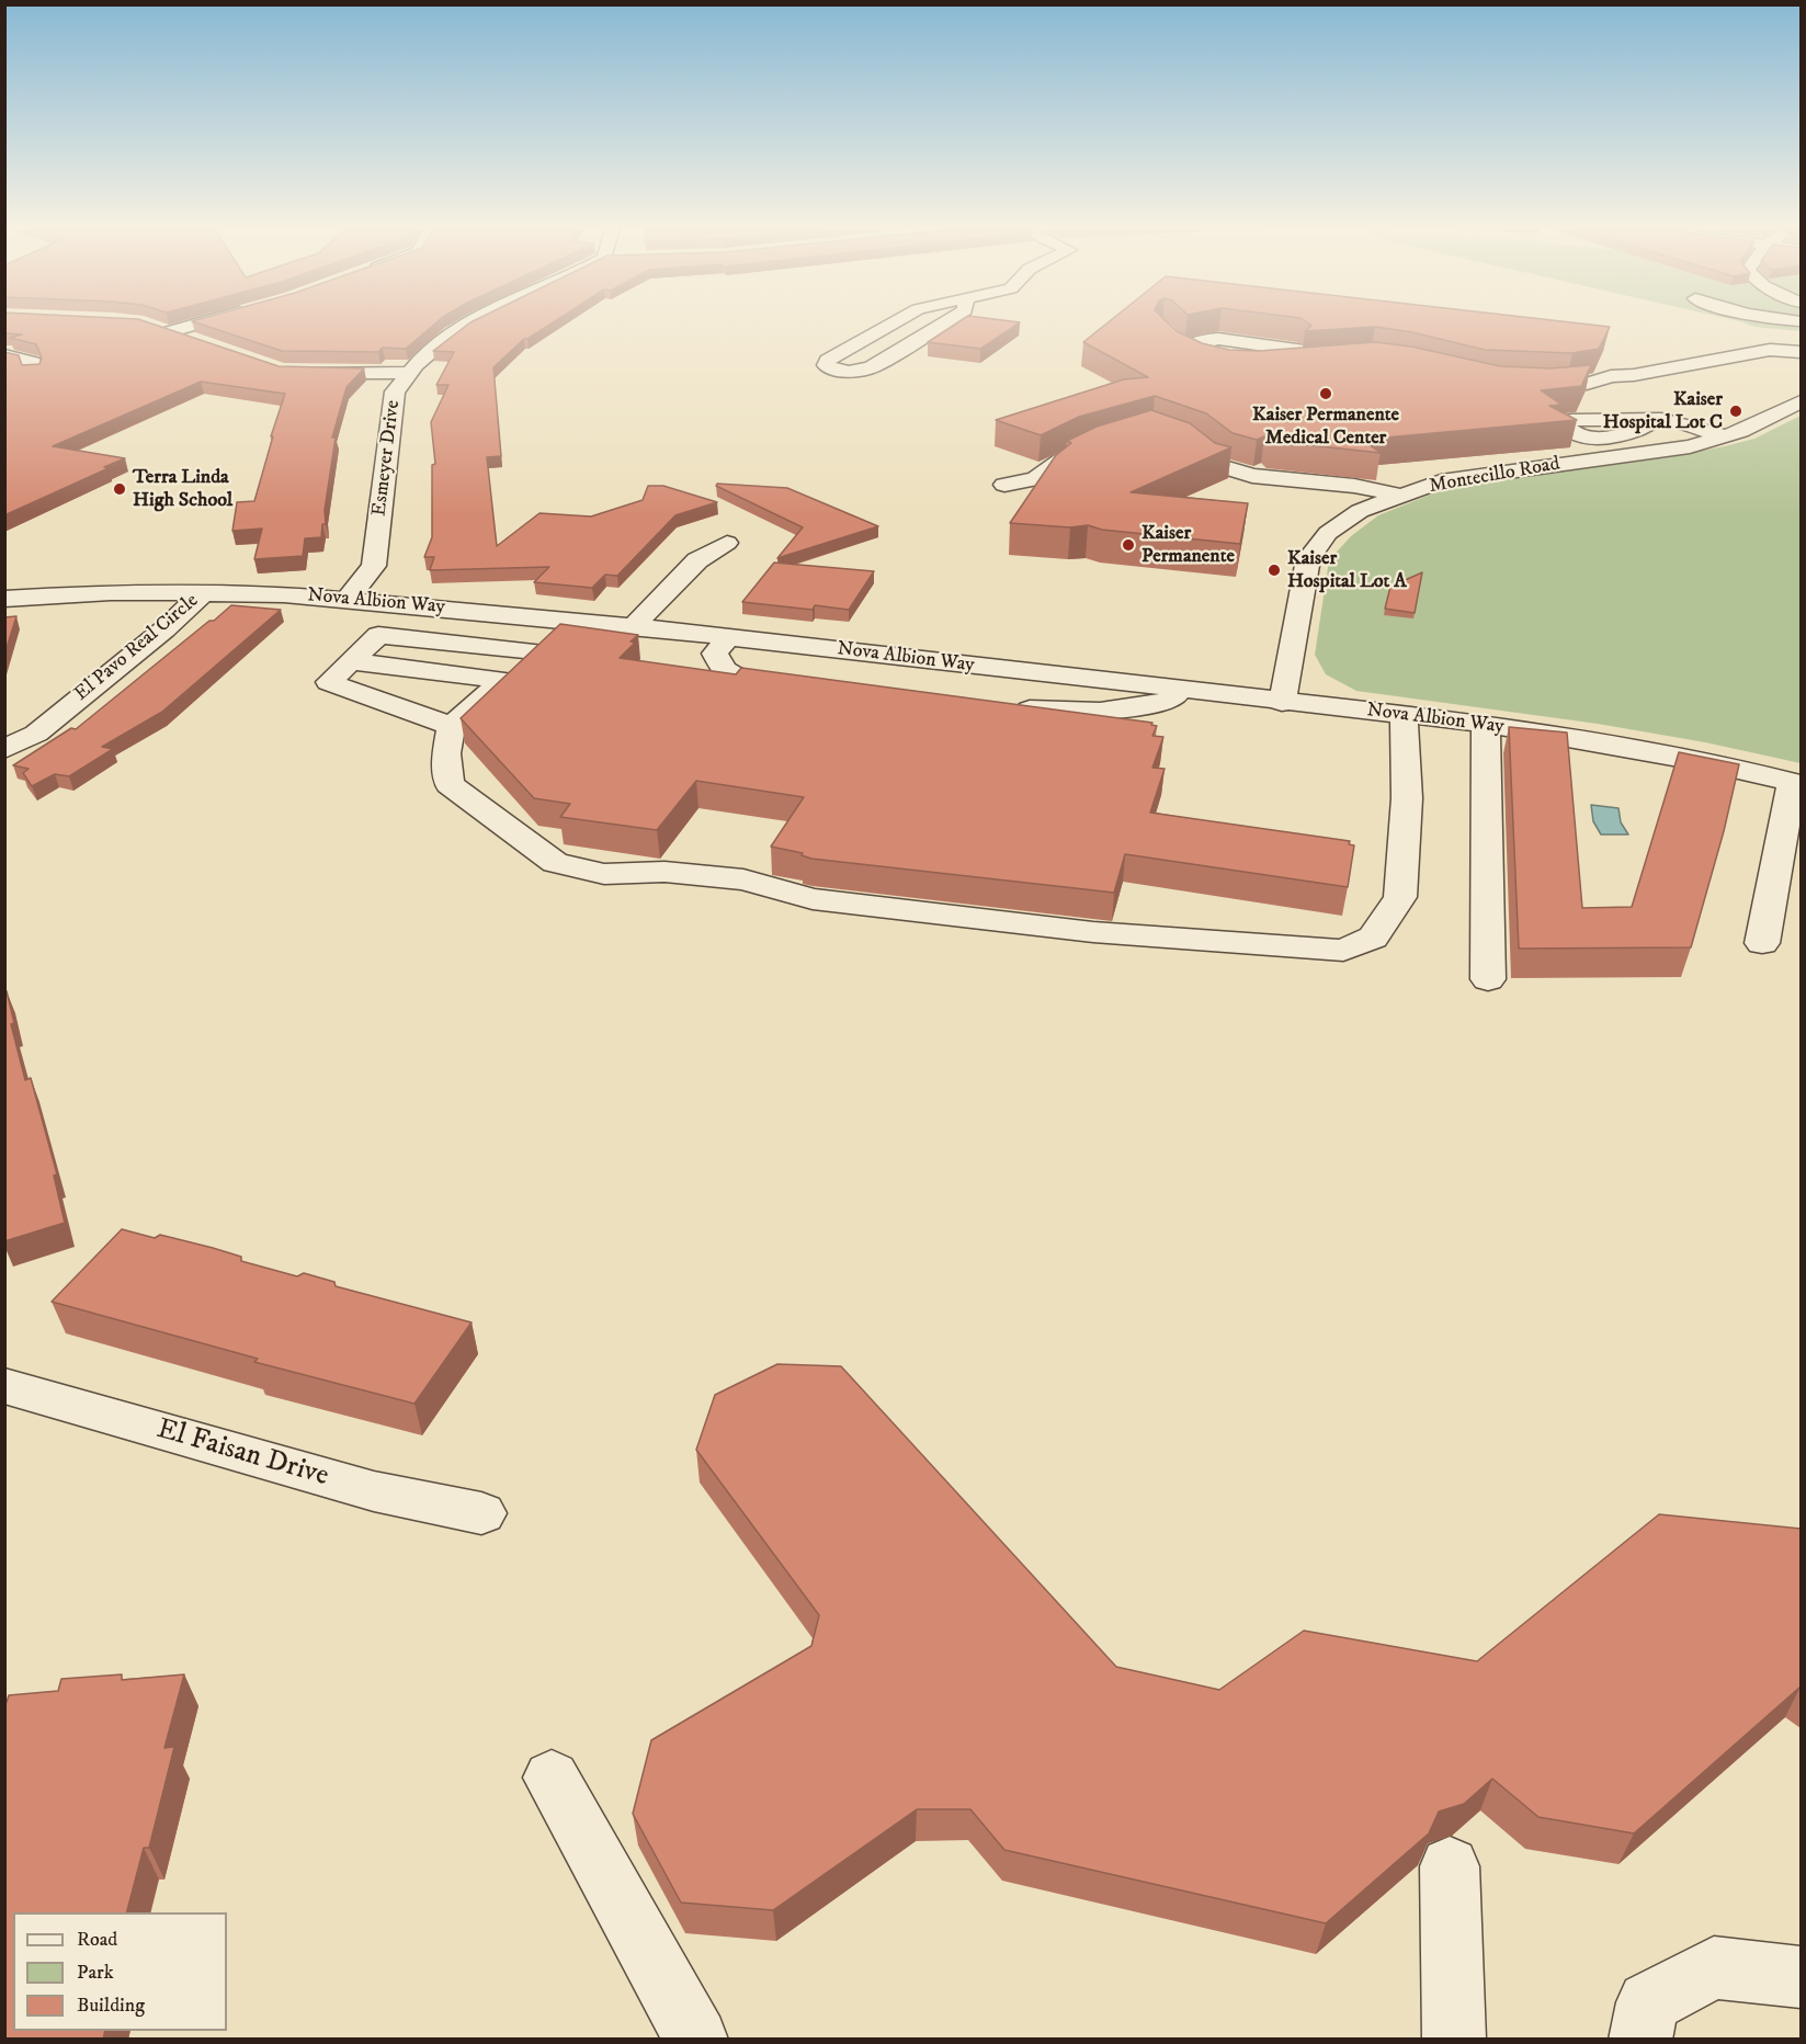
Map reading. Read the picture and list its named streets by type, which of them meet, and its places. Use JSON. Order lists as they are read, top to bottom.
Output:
{
  "streets": {
    "street": [
      "Esmeyer Drive",
      "Montecillo Road",
      "Nova Albion Way",
      "El Pavo Real Circle",
      "El Faisan Drive"
    ]
  },
  "crossings": [
    ["Esmeyer Drive", "Nova Albion Way"],
    ["Montecillo Road", "Nova Albion Way"],
    ["Nova Albion Way", "El Pavo Real Circle"]
  ],
  "places": [
    "Kaiser Permanente Medical Center",
    "Kaiser Hospital Lot C",
    "Terra Linda High School",
    "Kaiser Permanente",
    "Kaiser Hospital Lot A"
  ],
  "legend": ["Road", "Park", "Building"]
}
